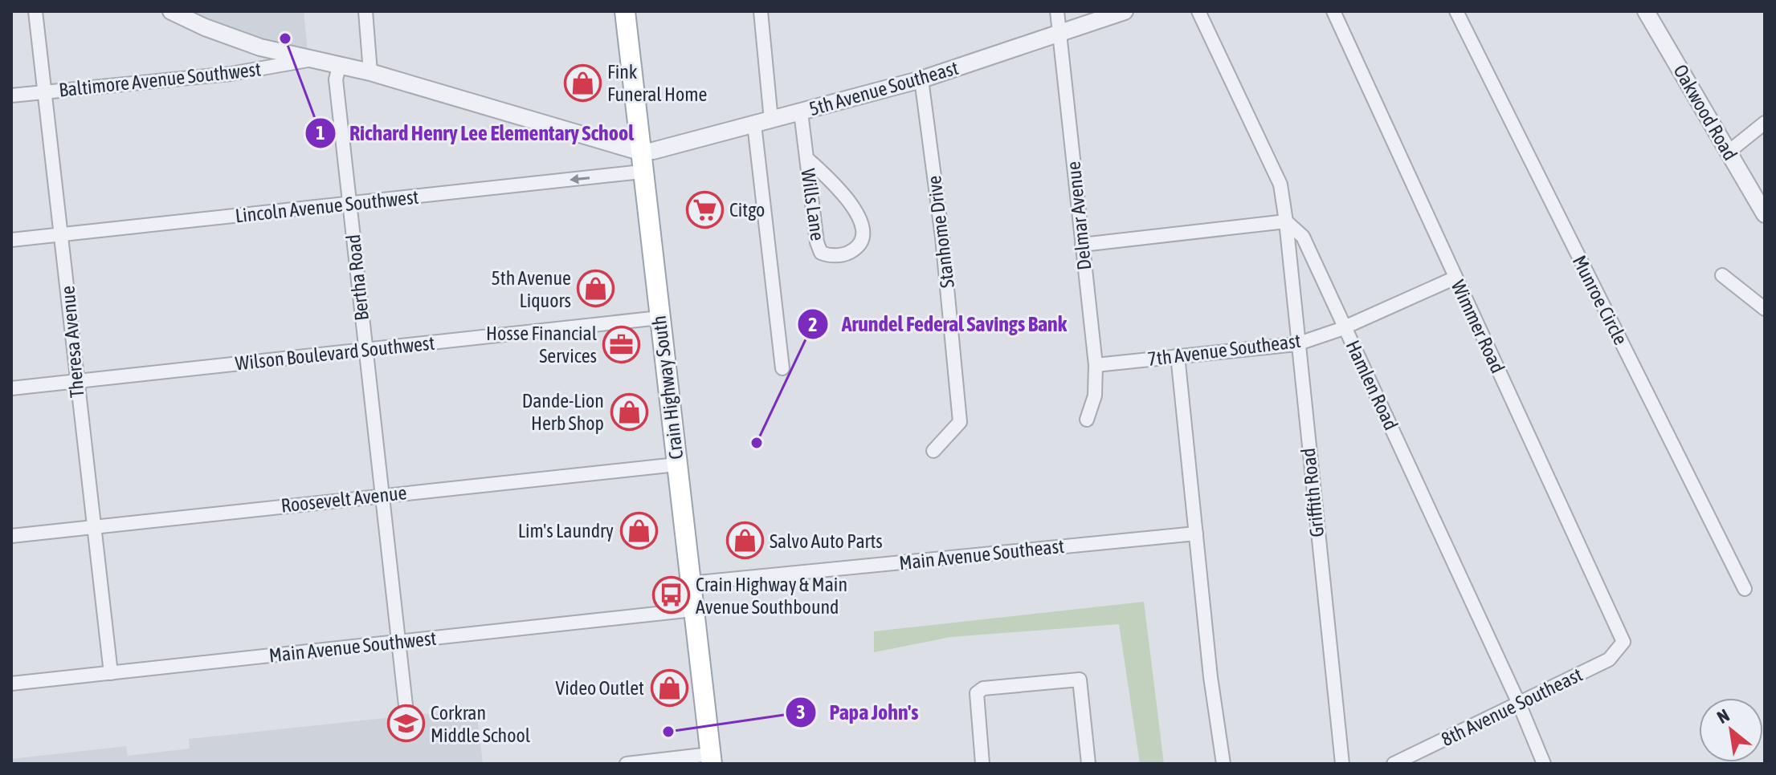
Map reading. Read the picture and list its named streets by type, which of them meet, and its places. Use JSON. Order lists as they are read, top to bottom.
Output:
{
  "streets": {
    "main road": ["Crain Highway South"],
    "street": [
      "Baltimore Avenue Southwest",
      "5th Avenue Southeast",
      "Oakwood Road",
      "Wills Lane",
      "Lincoln Avenue Southwest",
      "Delmar Avenue",
      "Stanhome Drive",
      "Bertha Road",
      "Munroe Circle",
      "Wimmer Road",
      "Theresa Avenue",
      "7th Avenue Southeast",
      "Wilson Boulevard Southwest",
      "Hamlen Road",
      "Griffith Road",
      "Roosevelt Avenue",
      "Main Avenue Southeast",
      "Main Avenue Southwest",
      "8th Avenue Southeast"
    ]
  },
  "crossings": [
    ["Baltimore Avenue Southwest", "Theresa Avenue"],
    ["5th Avenue Southeast", "Wills Lane"],
    ["5th Avenue Southeast", "Delmar Avenue"],
    ["5th Avenue Southeast", "Stanhome Drive"],
    ["5th Avenue Southeast", "Crain Highway South"],
    ["Lincoln Avenue Southwest", "Bertha Road"],
    ["Lincoln Avenue Southwest", "Theresa Avenue"],
    ["Lincoln Avenue Southwest", "Crain Highway South"],
    ["Delmar Avenue", "7th Avenue Southeast"],
    ["Bertha Road", "Wilson Boulevard Southwest"],
    ["Bertha Road", "Roosevelt Avenue"],
    ["Bertha Road", "Main Avenue Southwest"],
    ["Wimmer Road", "7th Avenue Southeast"],
    ["Wimmer Road", "8th Avenue Southeast"],
    ["Theresa Avenue", "Wilson Boulevard Southwest"],
    ["Theresa Avenue", "Roosevelt Avenue"],
    ["Theresa Avenue", "Main Avenue Southwest"],
    ["7th Avenue Southeast", "Hamlen Road"],
    ["7th Avenue Southeast", "Griffith Road"],
    ["Wilson Boulevard Southwest", "Crain Highway South"],
    ["Hamlen Road", "Griffith Road"],
    ["Hamlen Road", "8th Avenue Southeast"],
    ["Crain Highway South", "Roosevelt Avenue"],
    ["Crain Highway South", "Main Avenue Southeast"],
    ["Crain Highway South", "Main Avenue Southwest"]
  ],
  "places": {
    "other": ["Richard Henry Lee Elementary School", "Arundel Federal Savings Bank", "Papa John's"],
    "shop": [
      "Fink Funeral Home",
      "5th Avenue Liquors",
      "Dande-Lion Herb Shop",
      "Lim's Laundry",
      "Salvo Auto Parts",
      "Video Outlet"
    ],
    "supermarket": ["Citgo"],
    "office": ["Hosse Financial Services"],
    "bus stop": ["Crain Highway & Main Avenue Southbound"],
    "school or university": ["Corkran Middle School"]
  },
  "north": "top left"
}
